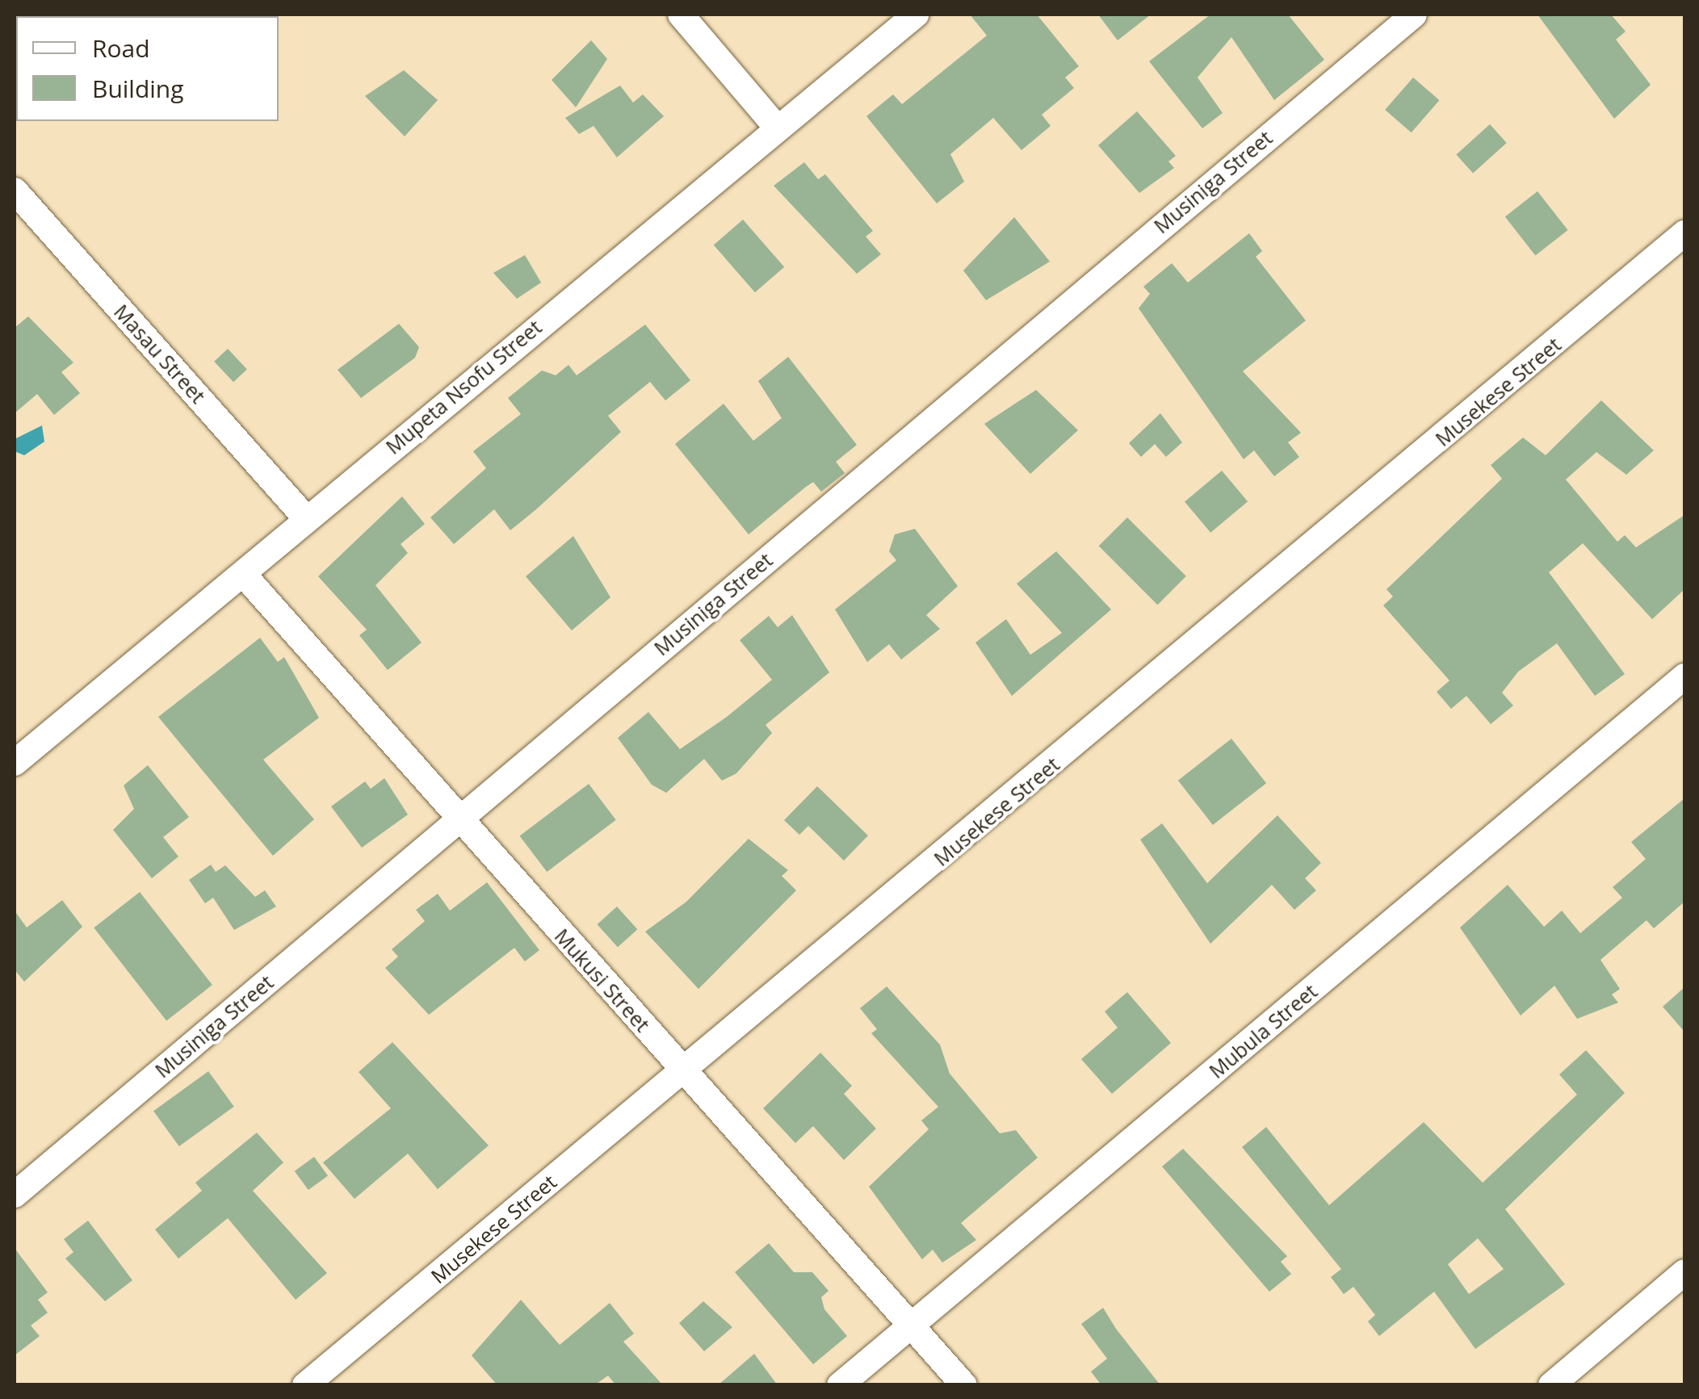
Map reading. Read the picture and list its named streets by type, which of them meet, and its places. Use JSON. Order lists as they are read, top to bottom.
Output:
{
  "streets": {
    "street": [
      "Musiniga Street",
      "Masau Street",
      "Mupeta Nsofu Street",
      "Musekese Street",
      "Mukusi Street",
      "Mubula Street"
    ]
  },
  "crossings": [
    ["Musiniga Street", "Mukusi Street"],
    ["Masau Street", "Mupeta Nsofu Street"],
    ["Mupeta Nsofu Street", "Mukusi Street"],
    ["Musekese Street", "Mukusi Street"],
    ["Mukusi Street", "Mubula Street"]
  ],
  "legend": ["Road", "Building"]
}
